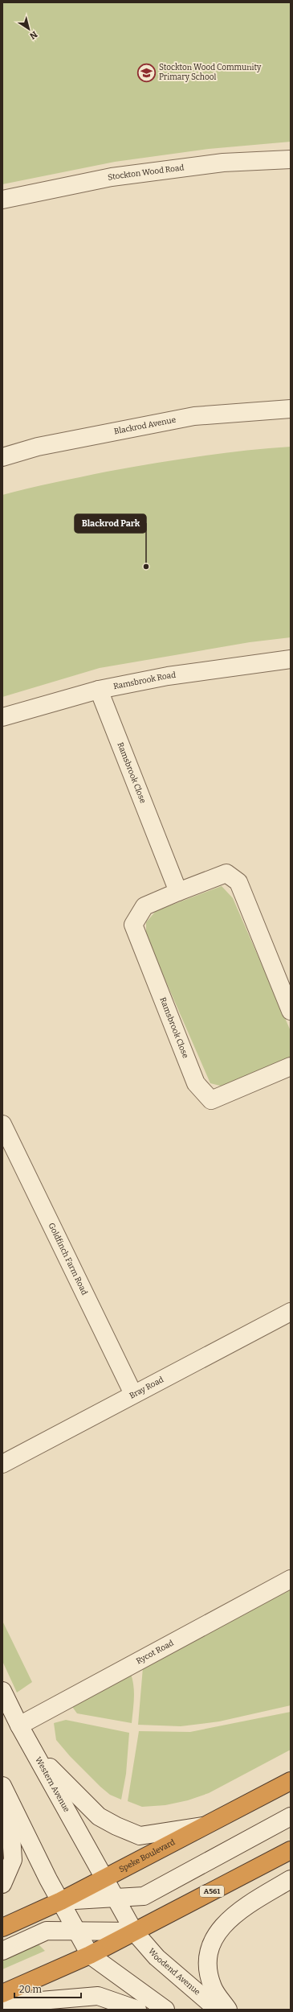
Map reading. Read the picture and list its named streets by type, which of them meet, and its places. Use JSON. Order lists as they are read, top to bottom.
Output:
{
  "streets": {
    "highway": ["Speke Boulevard", "A561"],
    "street": [
      "Stockton Wood Road",
      "Blackrod Avenue",
      "Ramsbrook Road",
      "Ramsbrook Close",
      "Goldfinch Farm Road",
      "Bray Road",
      "Rycot Road",
      "Western Avenue",
      "Woodend Avenue"
    ]
  },
  "crossings": [
    ["Ramsbrook Road", "Ramsbrook Close"],
    ["Goldfinch Farm Road", "Bray Road"],
    ["Rycot Road", "Western Avenue"],
    ["Western Avenue", "Speke Boulevard"],
    ["Western Avenue", "Woodend Avenue"],
    ["A561", "Woodend Avenue"]
  ],
  "places": {
    "school or university": ["Stockton Wood Community Primary School"],
    "other": ["Blackrod Park"]
  },
  "scale_bar": "20 m",
  "north": "bottom right"
}
